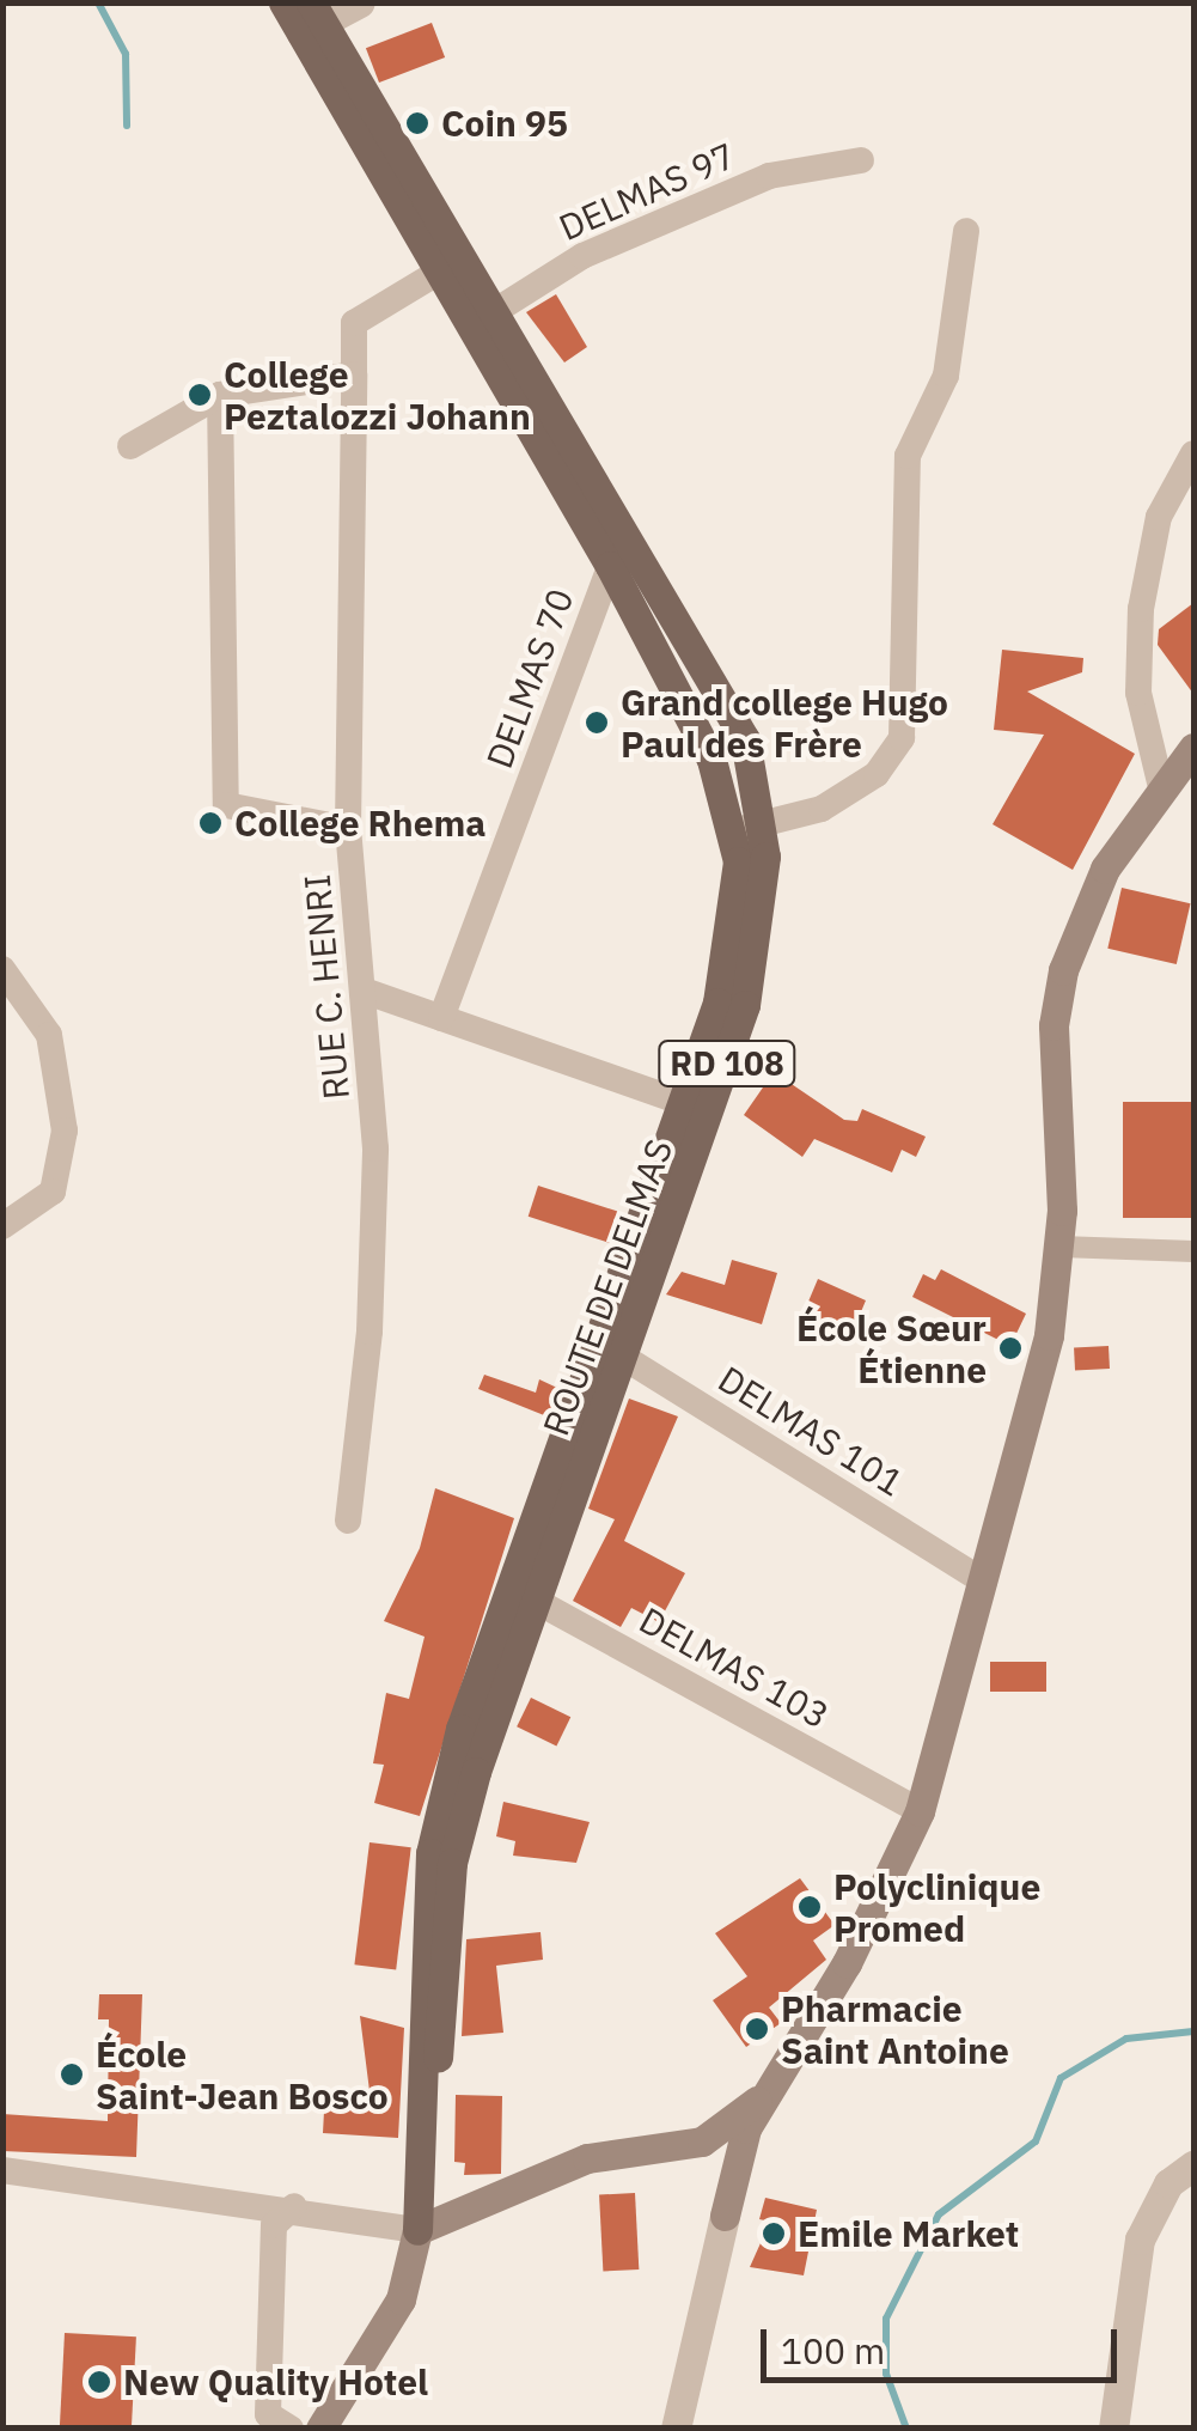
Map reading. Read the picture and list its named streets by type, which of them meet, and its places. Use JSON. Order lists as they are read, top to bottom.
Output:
{
  "streets": {
    "main road": ["RD 108", "ROUTE DE DELMAS"],
    "street": [
      "DELMAS 97",
      "DELMAS 70",
      "RUE C. HENRI",
      "DELMAS 101",
      "DELMAS 103"
    ]
  },
  "crossings": [
    ["DELMAS 97", "ROUTE DE DELMAS"],
    ["DELMAS 70", "ROUTE DE DELMAS"],
    ["RUE C. HENRI", "ROUTE DE DELMAS"],
    ["ROUTE DE DELMAS", "DELMAS 101"],
    ["ROUTE DE DELMAS", "DELMAS 103"]
  ],
  "places": [
    "Coin 95",
    "College Peztalozzi Johann",
    "Grand college Hugo Paul des Frère",
    "College Rhema",
    "École Sœur Étienne",
    "Polyclinique Promed",
    "Pharmacie Saint Antoine",
    "École Saint-Jean Bosco",
    "Emile Market",
    "New Quality Hotel"
  ],
  "scale_bar": "100 m"
}
